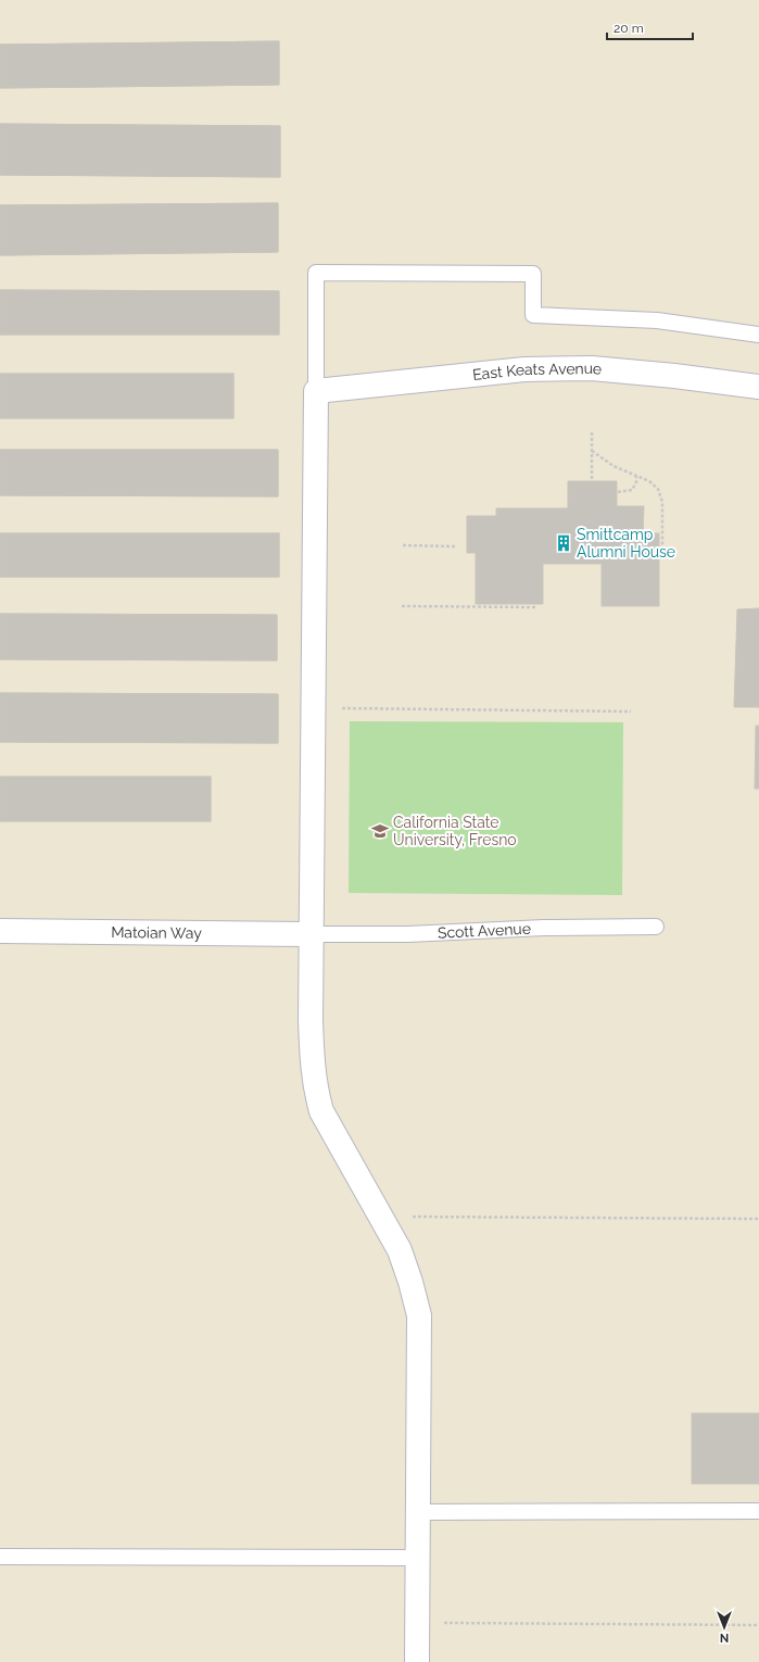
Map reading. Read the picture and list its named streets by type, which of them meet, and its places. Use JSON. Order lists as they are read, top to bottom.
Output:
{
  "streets": {
    "street": ["East Keats Avenue", "Matoian Way"],
    "lane": ["Scott Avenue"]
  },
  "crossings": [
    ["Scott Avenue", "Matoian Way"]
  ],
  "places": {
    "building": ["Smittcamp Alumni House"],
    "school or university": ["California State University, Fresno"]
  },
  "scale_bar": "20 m",
  "north": "bottom"
}
